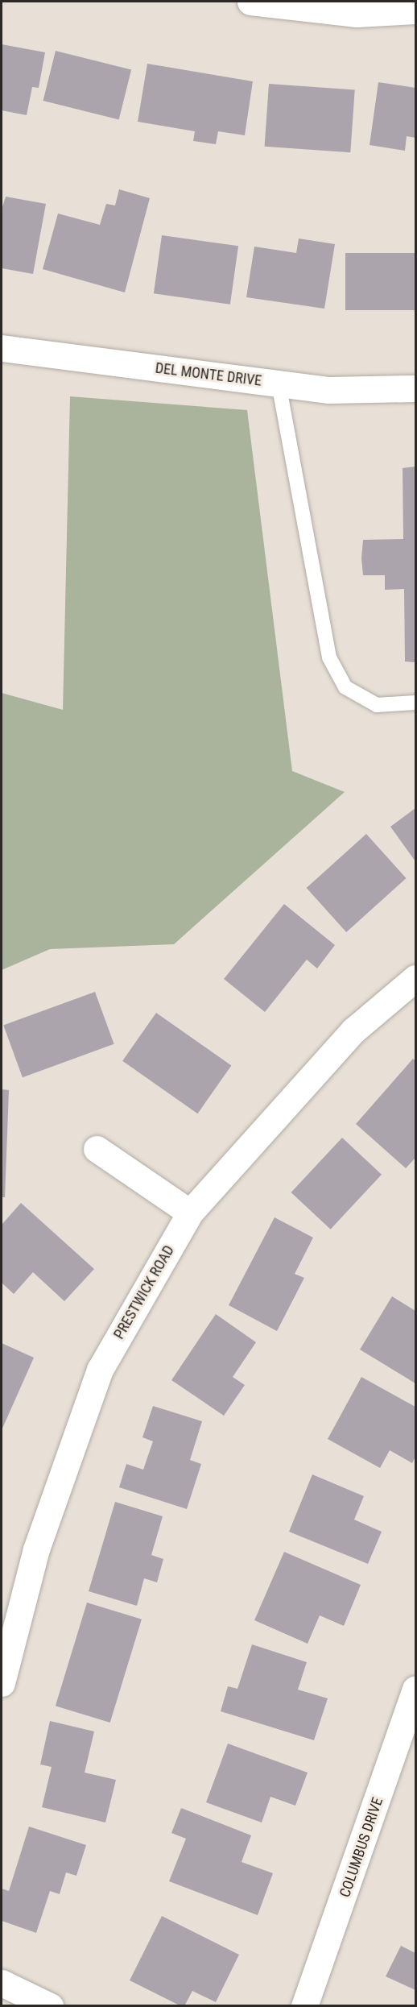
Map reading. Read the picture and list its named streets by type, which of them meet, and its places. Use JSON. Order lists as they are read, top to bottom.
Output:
{
  "streets": {
    "street": ["DEL MONTE DRIVE", "PRESTWICK ROAD", "COLUMBUS DRIVE"]
  }
}
